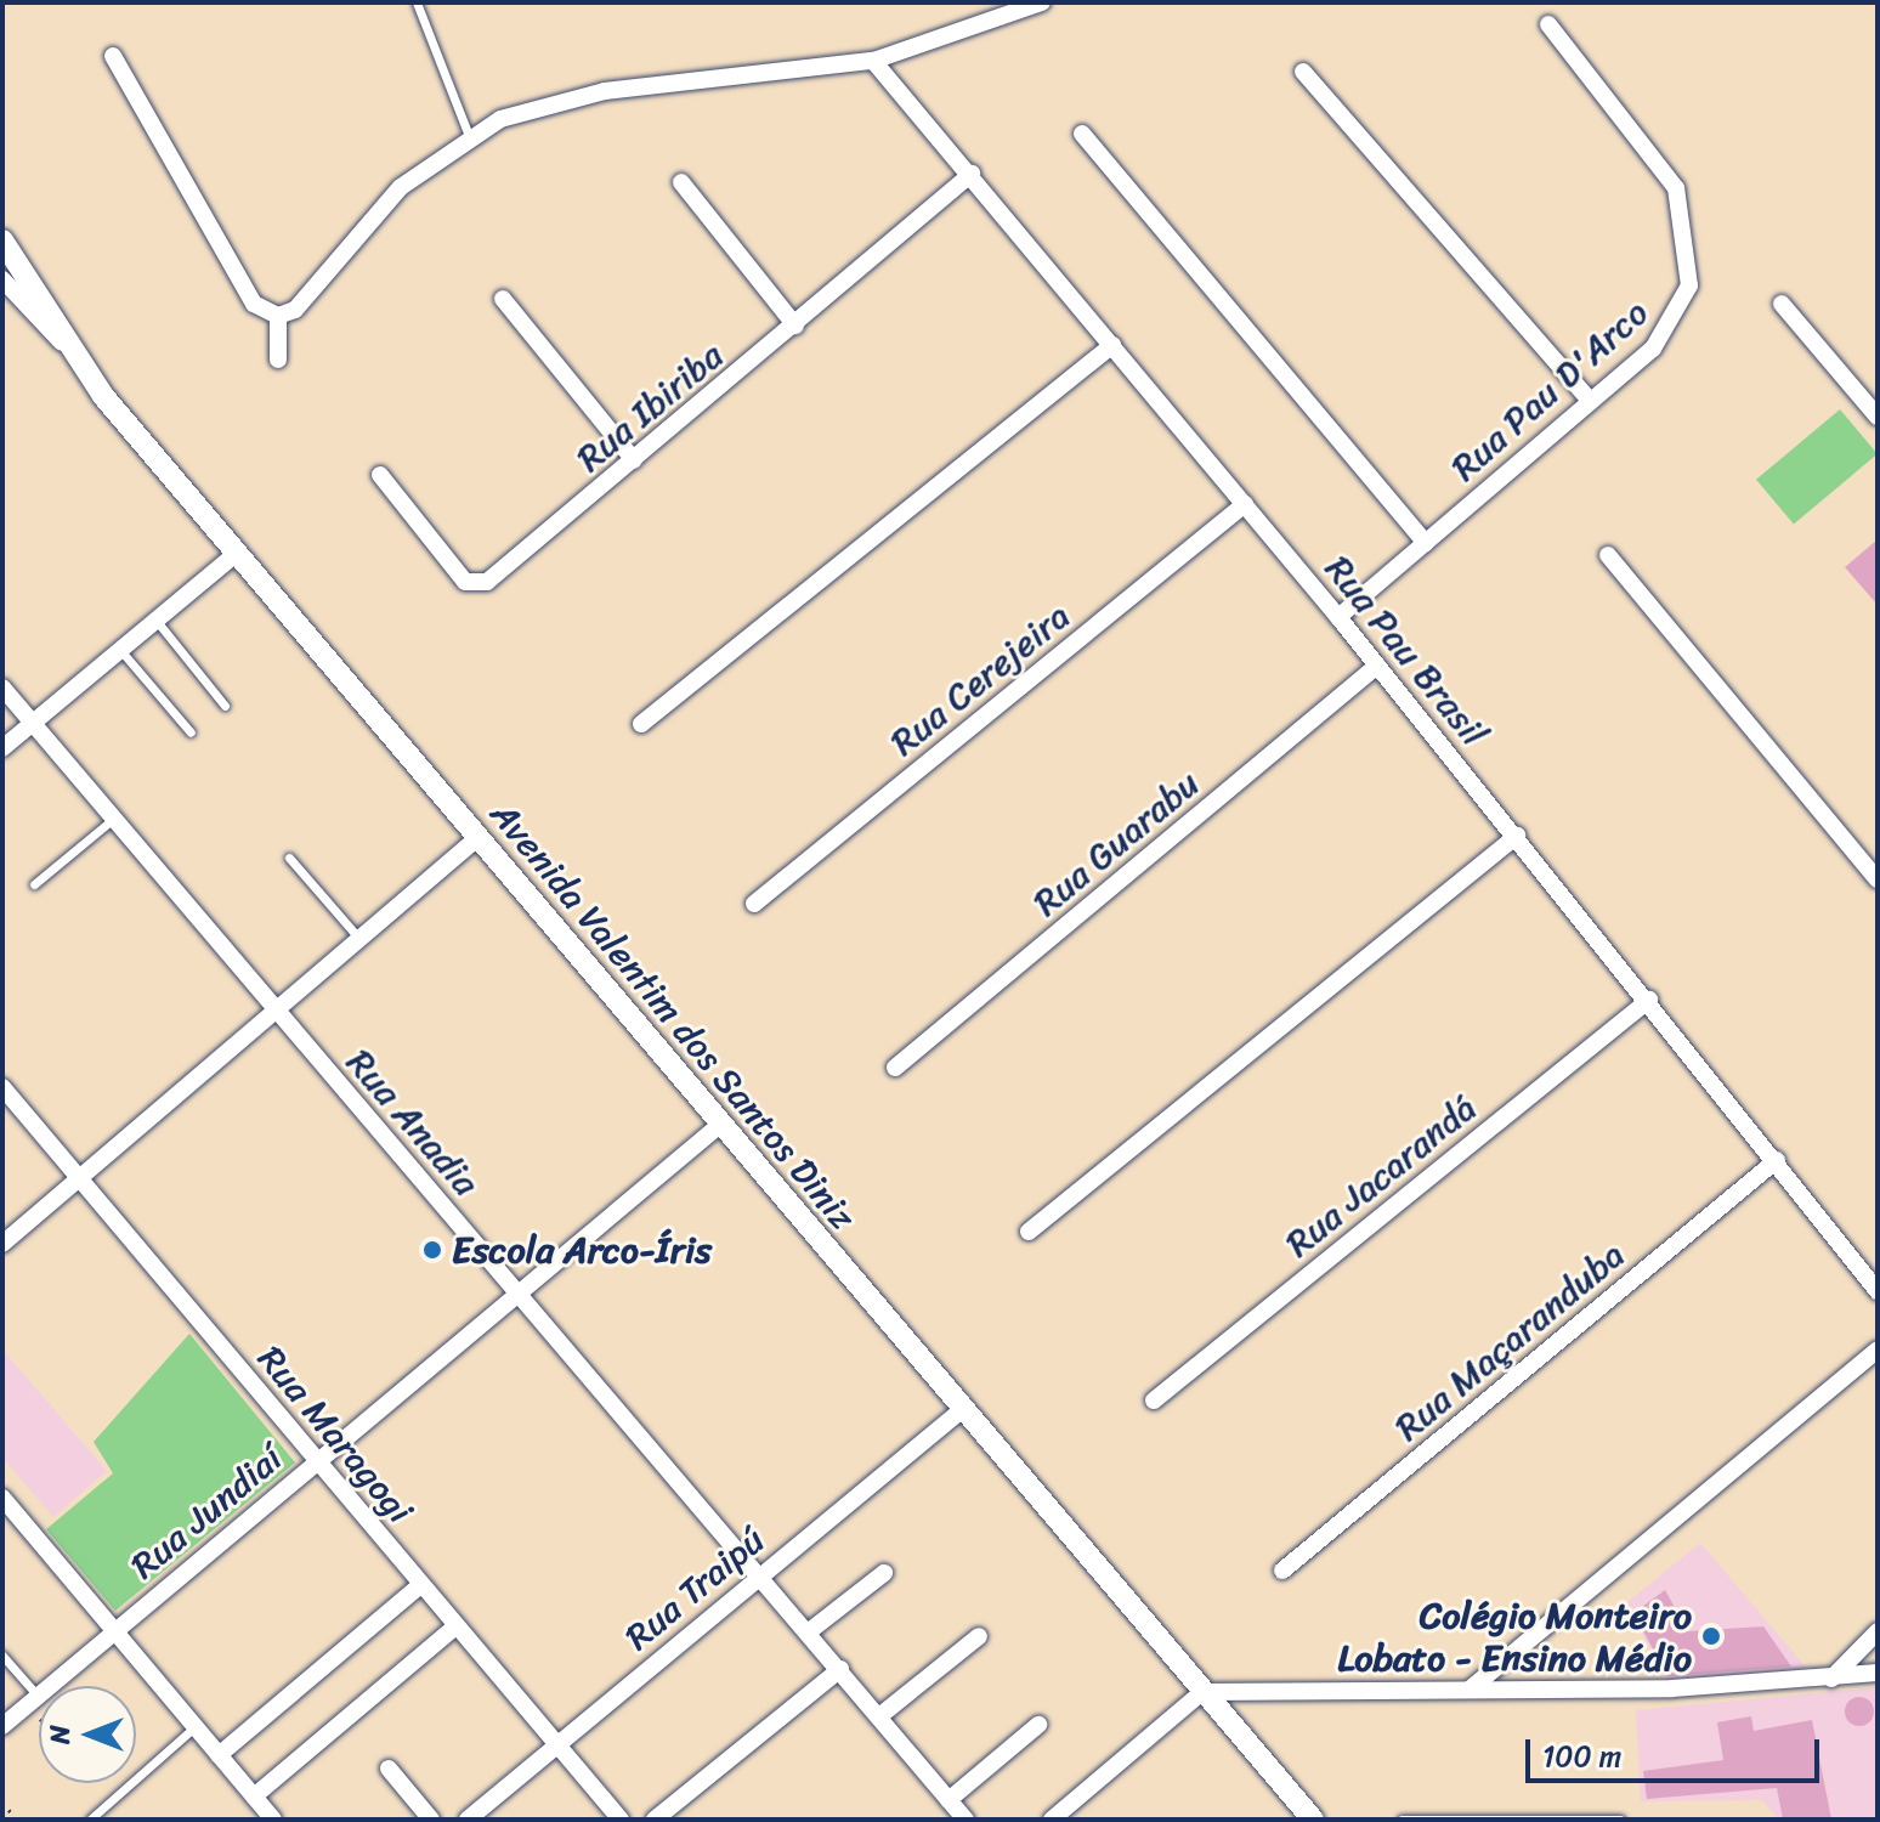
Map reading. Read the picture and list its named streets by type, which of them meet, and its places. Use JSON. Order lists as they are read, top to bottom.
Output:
{
  "streets": {
    "street": [
      "Rua Pau D'Arco",
      "Rua Ibiriba",
      "Rua Pau Brasil",
      "Rua Cerejeira",
      "Rua Guarabu",
      "Avenida Valentim dos Santos Diniz",
      "Rua Anadia",
      "Rua Jacarandá",
      "Rua Maçaranduba",
      "Rua Maragogi",
      "Rua Jundiaí",
      "Rua Traipú"
    ]
  },
  "crossings": [
    ["Rua Pau D'Arco", "Rua Pau Brasil"],
    ["Rua Ibiriba", "Rua Pau Brasil"],
    ["Rua Pau Brasil", "Rua Cerejeira"],
    ["Rua Pau Brasil", "Rua Guarabu"],
    ["Rua Pau Brasil", "Rua Jacarandá"],
    ["Rua Pau Brasil", "Rua Maçaranduba"],
    ["Avenida Valentim dos Santos Diniz", "Rua Jundiaí"],
    ["Avenida Valentim dos Santos Diniz", "Rua Traipú"],
    ["Rua Anadia", "Rua Jundiaí"],
    ["Rua Anadia", "Rua Traipú"],
    ["Rua Maragogi", "Rua Jundiaí"],
    ["Rua Maragogi", "Rua Traipú"]
  ],
  "places": ["Escola Arco-Íris", "Colégio Monteiro Lobato - Ensino Médio"],
  "scale_bar": "100 m",
  "north": "left"
}
